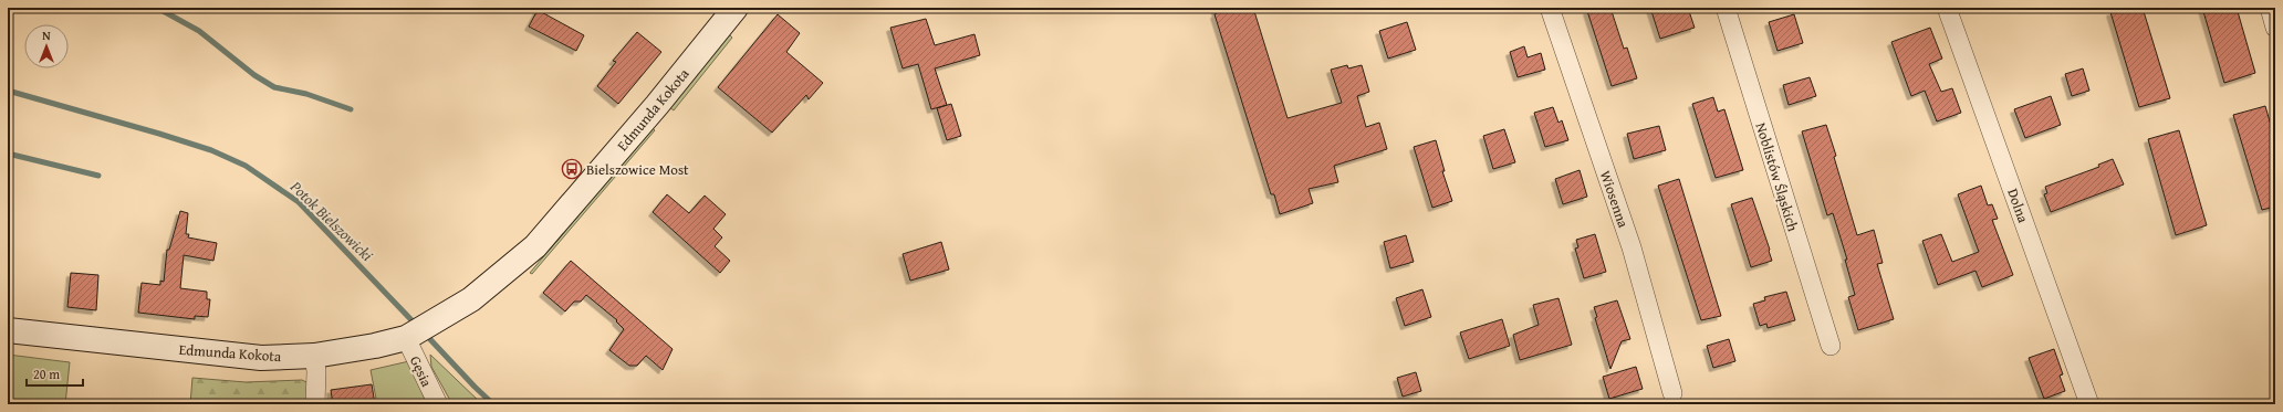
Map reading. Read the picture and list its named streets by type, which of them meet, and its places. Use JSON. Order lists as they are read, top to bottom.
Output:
{
  "streets": {
    "street": [
      "Edmunda Kokota",
      "Noblistów Śląskich",
      "Wiosenna",
      "Dolna",
      "Gęsia"
    ]
  },
  "crossings": [
    ["Edmunda Kokota", "Gęsia"]
  ],
  "water": ["Potok Bielszowicki"],
  "places": {
    "bus stop": ["Bielszowice Most"]
  },
  "scale_bar": "20 m",
  "north": "top"
}
